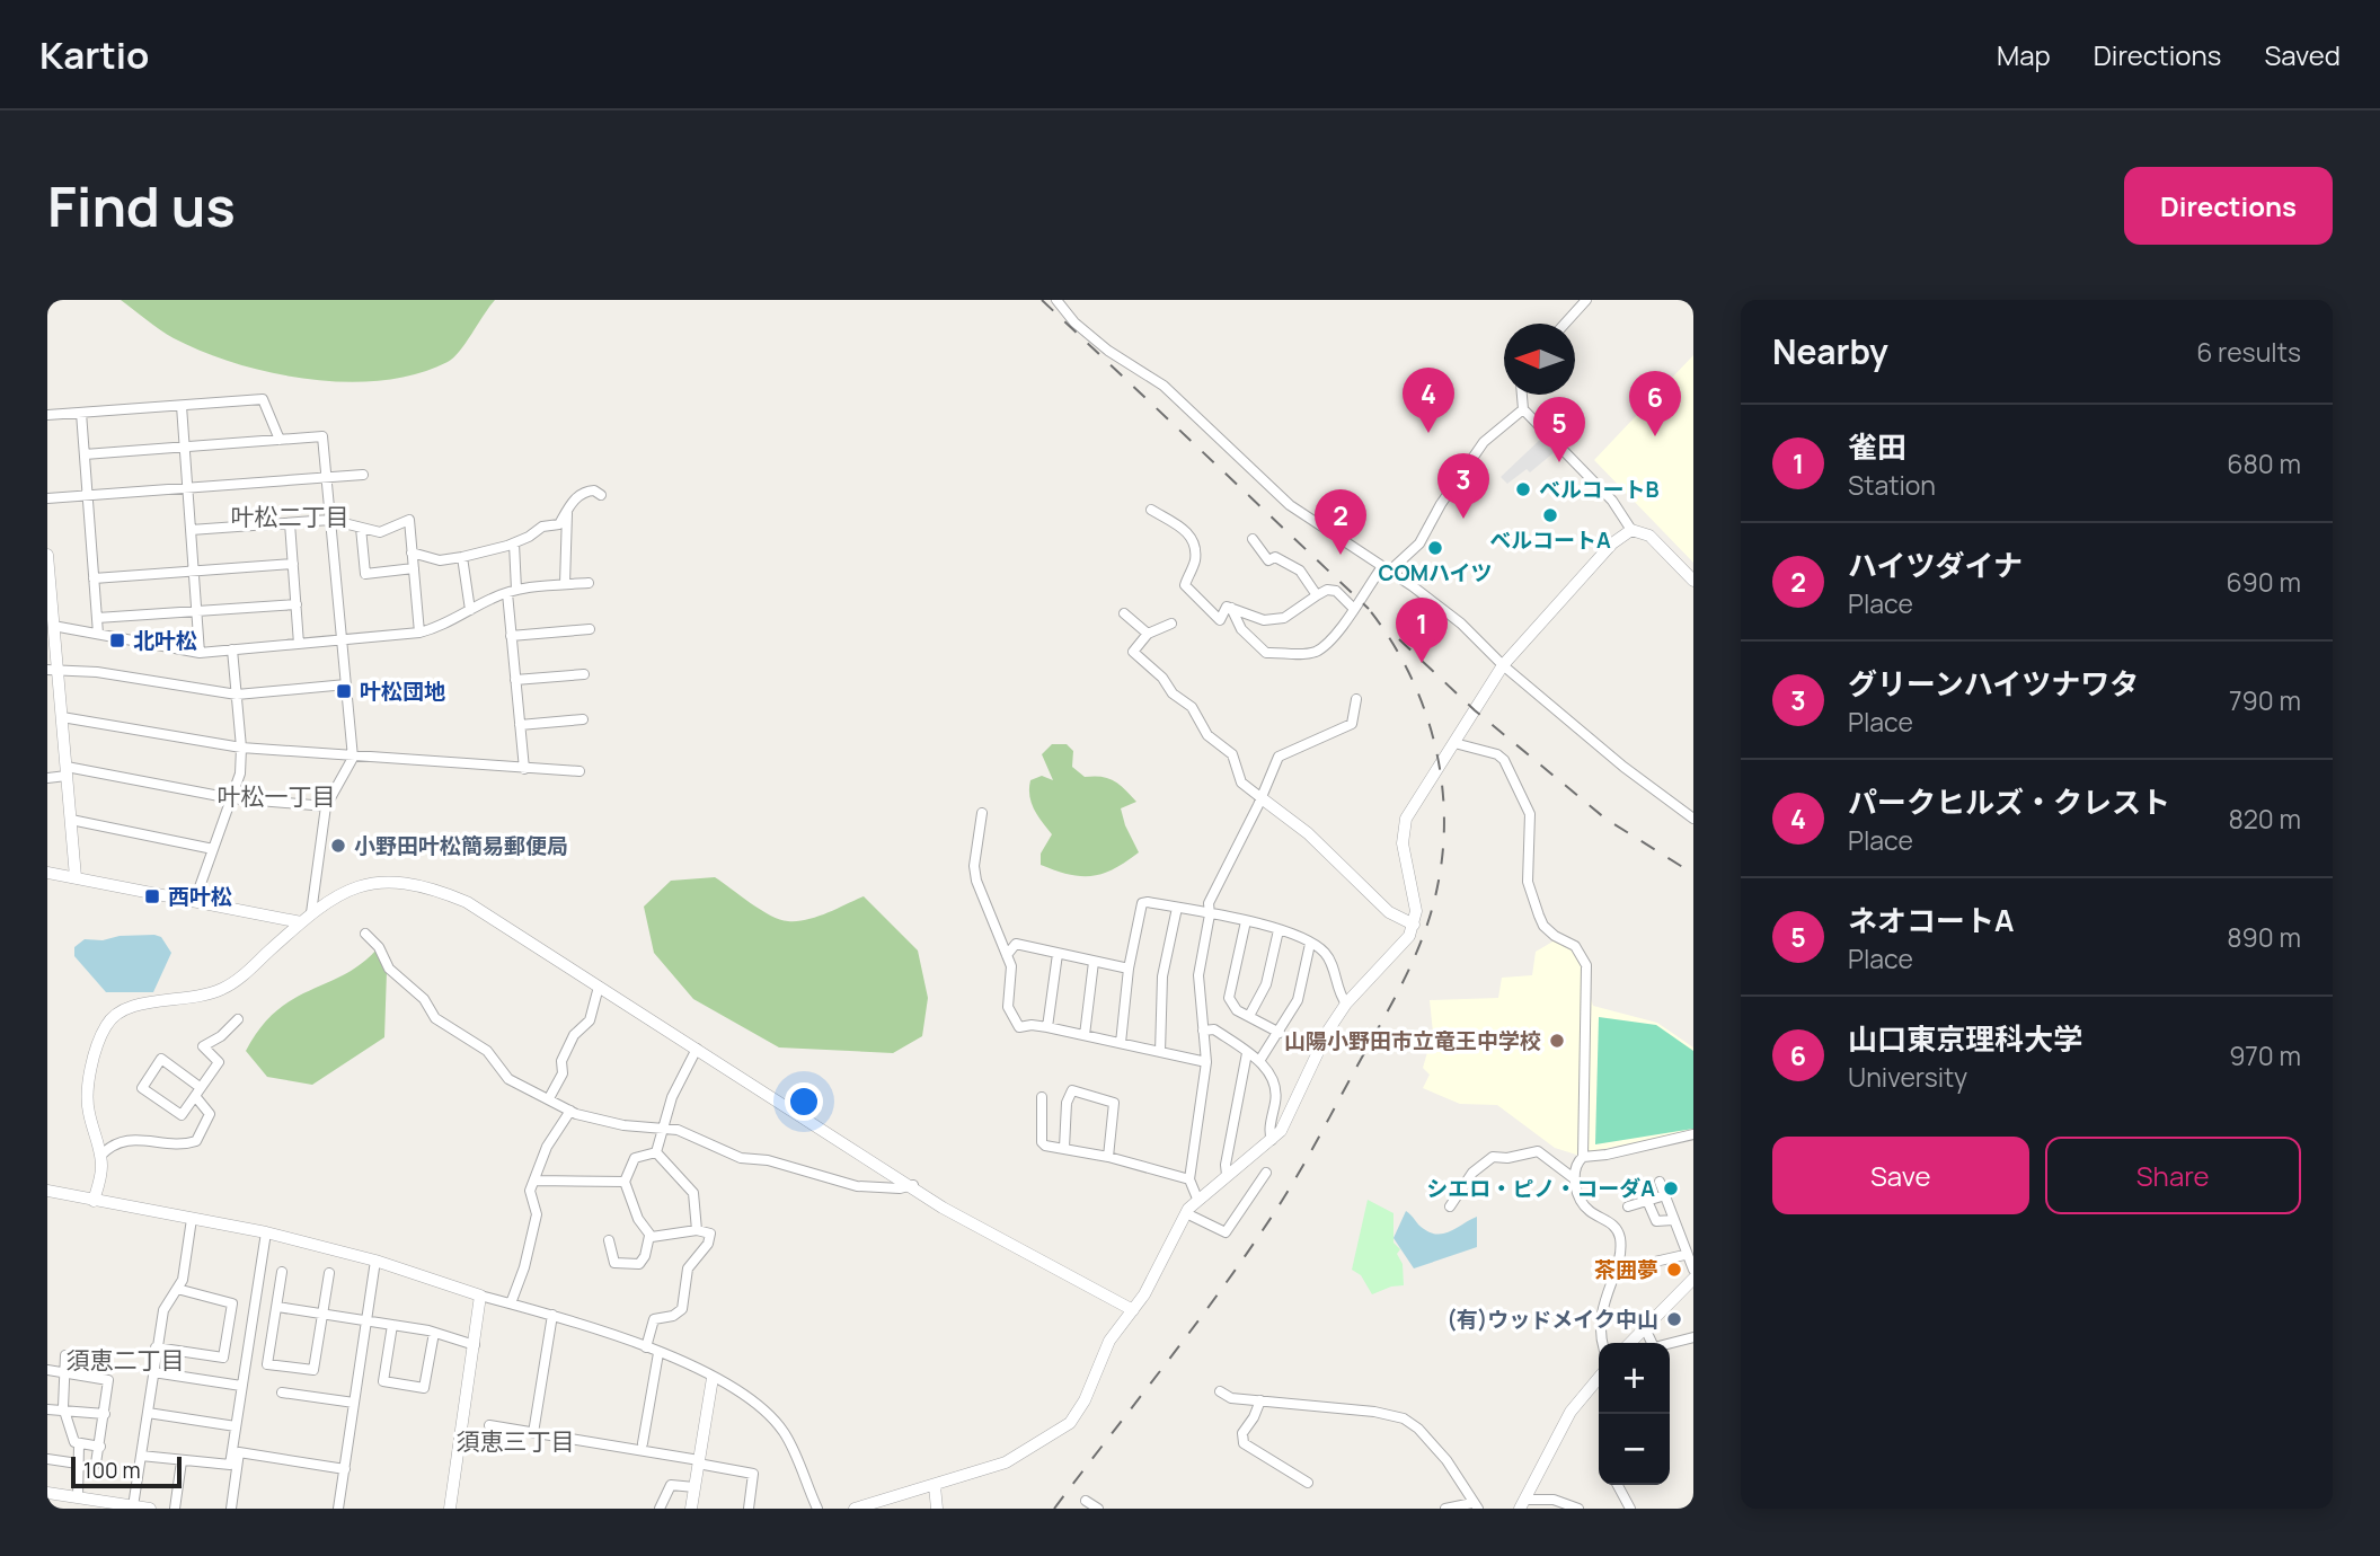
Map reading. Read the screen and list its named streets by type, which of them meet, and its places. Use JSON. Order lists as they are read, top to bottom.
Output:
{
  "districts": [
    "叶松二丁目",
    "叶松一丁目",
    "須恵二丁目",
    "須恵三丁目"
  ],
  "places": {
    "other": [
      "ベルコートB",
      "ベルコートA",
      "COMハイツ",
      "小野田叶松簡易郵便局",
      "山陽小野田市立竜王中学校",
      "シエロ・ピノ・コーダA",
      "茶囲夢",
      "(有)ウッドメイク中山"
    ],
    "transit": ["北叶松", "叶松団地", "西叶松"]
  },
  "scale_bar": "100 m",
  "north": "left",
  "page": {
    "header": "Kartio",
    "nav": ["Map", "Directions", "Saved"],
    "buttons": [
      "Directions",
      ["Save", "Share"]
    ],
    "title": "Find us",
    "heading": ["Nearby", "6 results"],
    "pins": [
      "4",
      "6",
      "5",
      "3",
      "2",
      "1"
    ],
    "list": [
      {
        "mark": "1",
        "name": "雀田",
        "note": "Station",
        "value": "680 m"
      },
      {
        "mark": "2",
        "name": "ハイツダイナ",
        "note": "Place",
        "value": "690 m"
      },
      {
        "mark": "3",
        "name": "グリーンハイツナワタ",
        "note": "Place",
        "value": "790 m"
      },
      {
        "mark": "4",
        "name": "パークヒルズ・クレスト",
        "note": "Place",
        "value": "820 m"
      },
      {
        "mark": "5",
        "name": "ネオコートA",
        "note": "Place",
        "value": "890 m"
      },
      {
        "mark": "6",
        "name": "山口東京理科大学",
        "note": "University",
        "value": "970 m"
      }
    ],
    "map_buttons": ["+", "−"],
    "scale": "100 m"
  }
}
